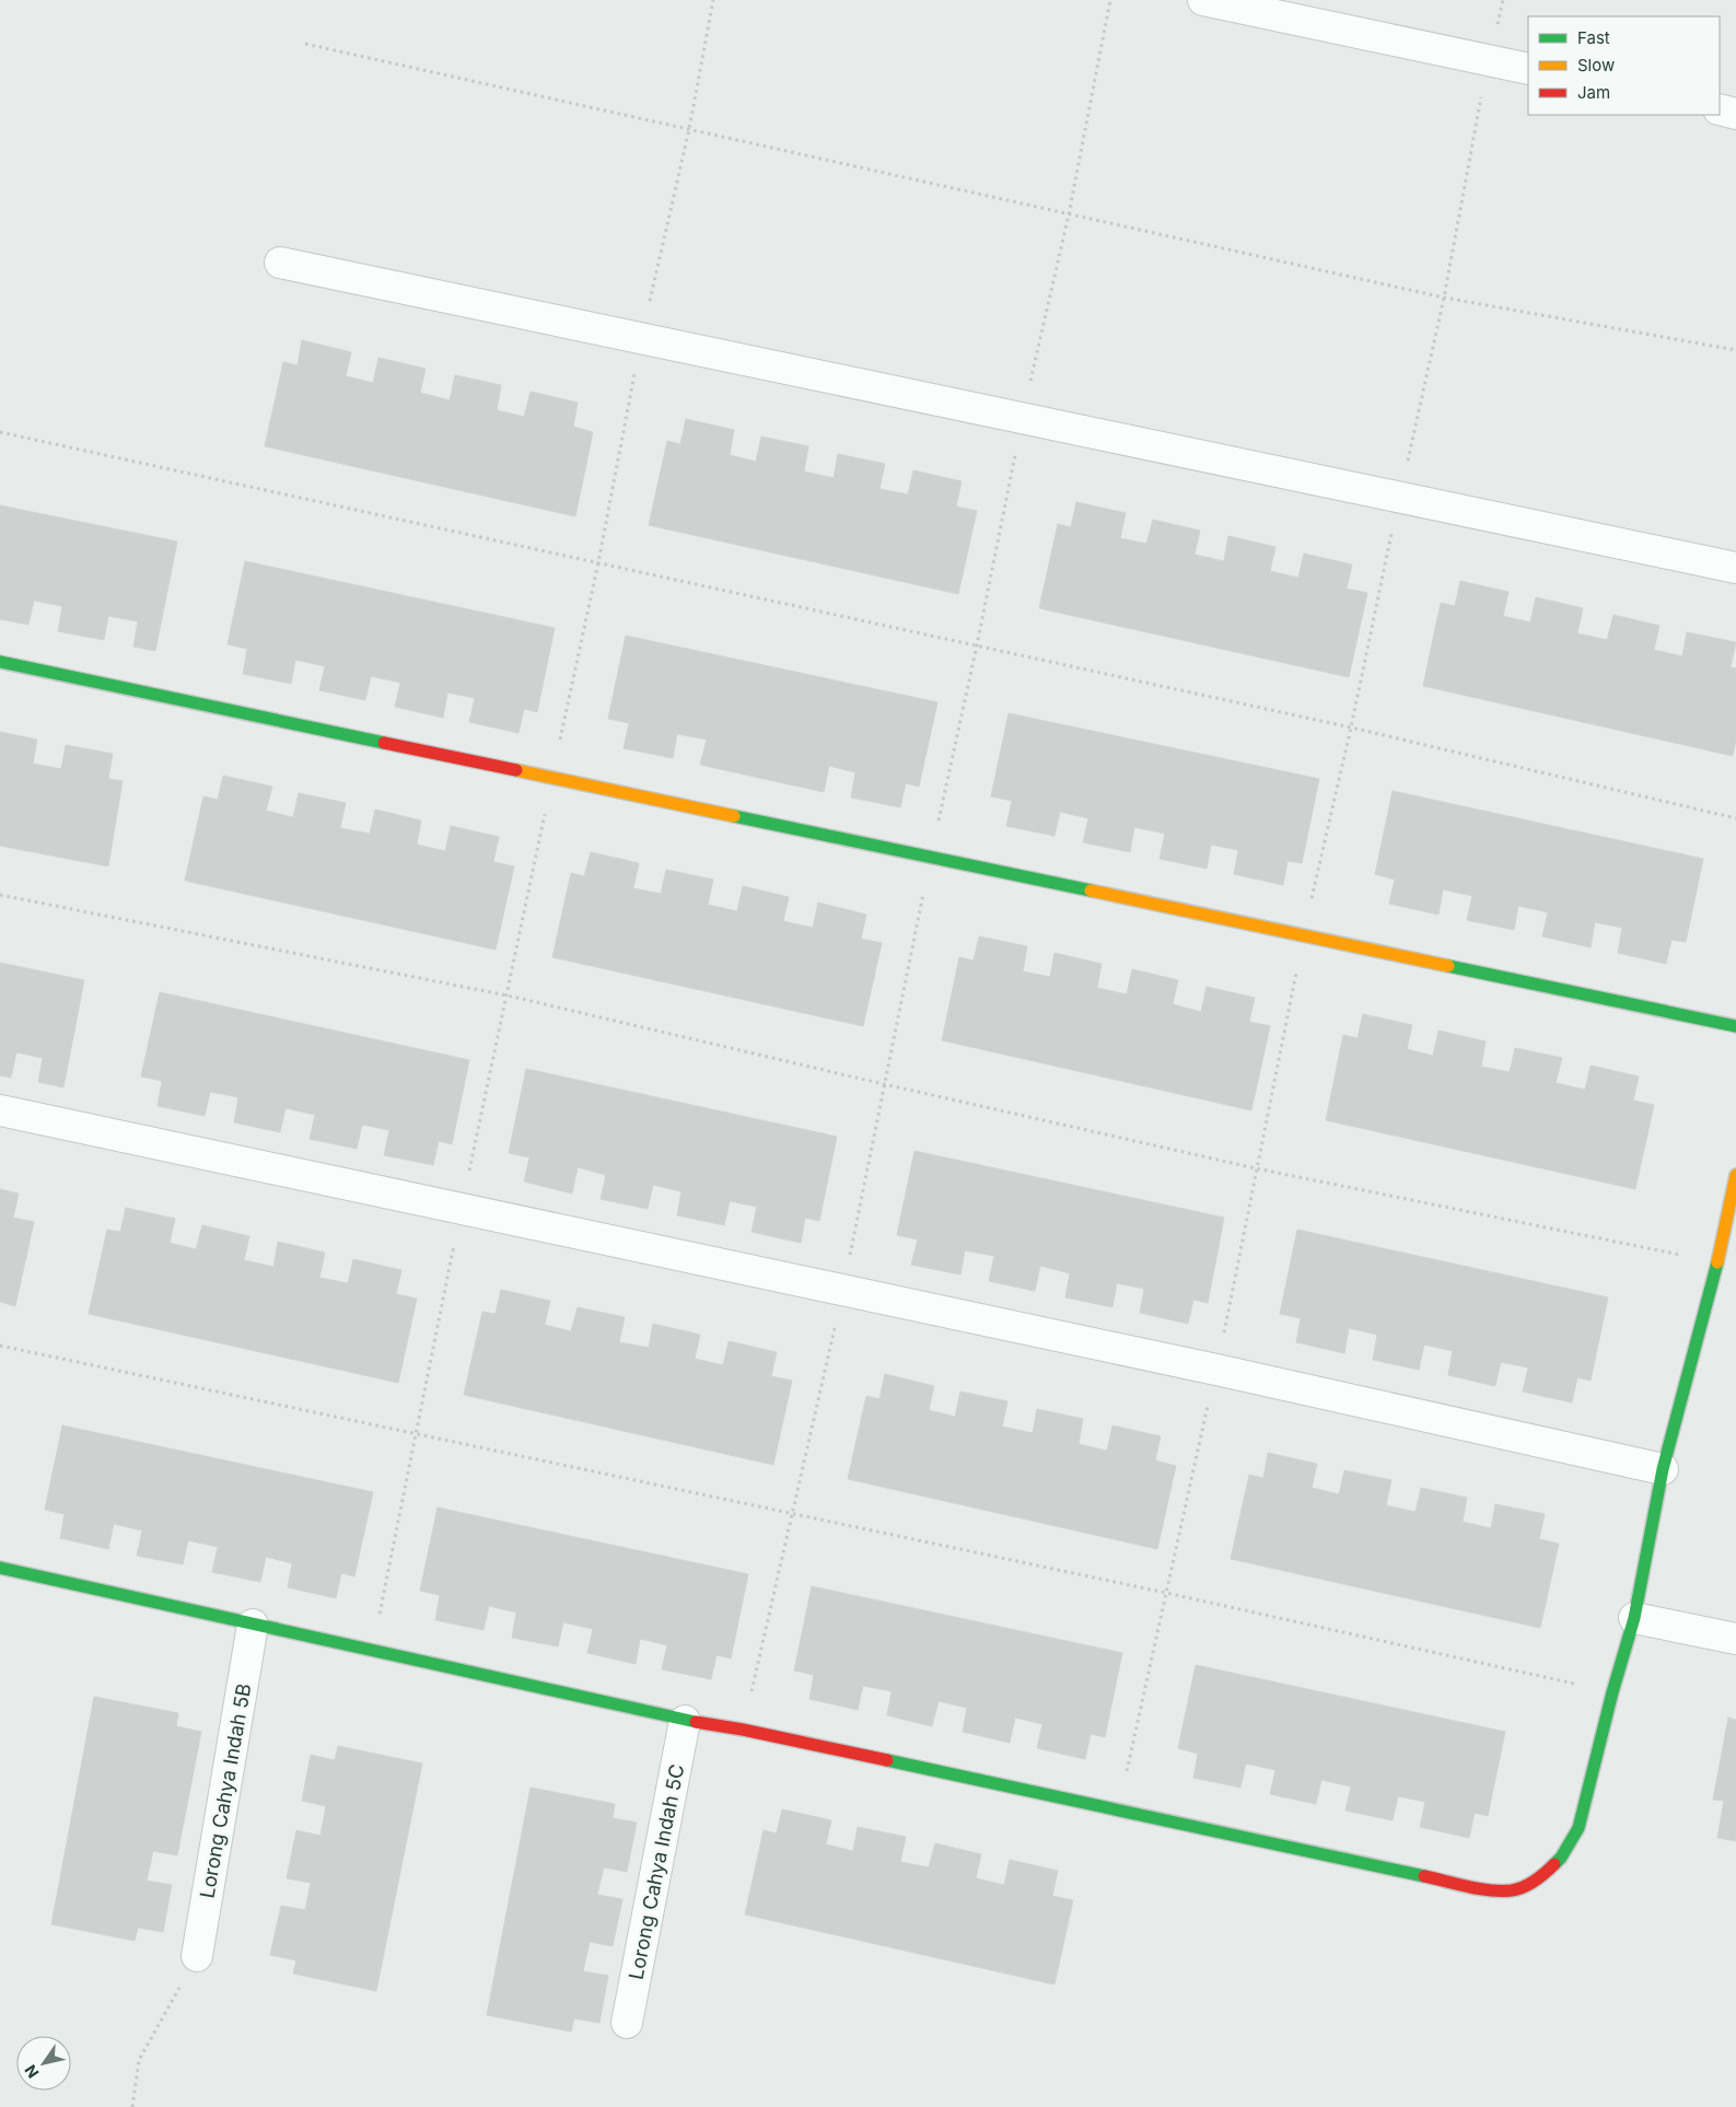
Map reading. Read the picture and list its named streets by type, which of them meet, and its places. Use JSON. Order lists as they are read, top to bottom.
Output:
{
  "streets": {
    "street": ["Lorong Cahya Indah 5B", "Lorong Cahya Indah 5C"]
  },
  "legend": ["Fast", "Slow", "Jam"],
  "north": "bottom left"
}
